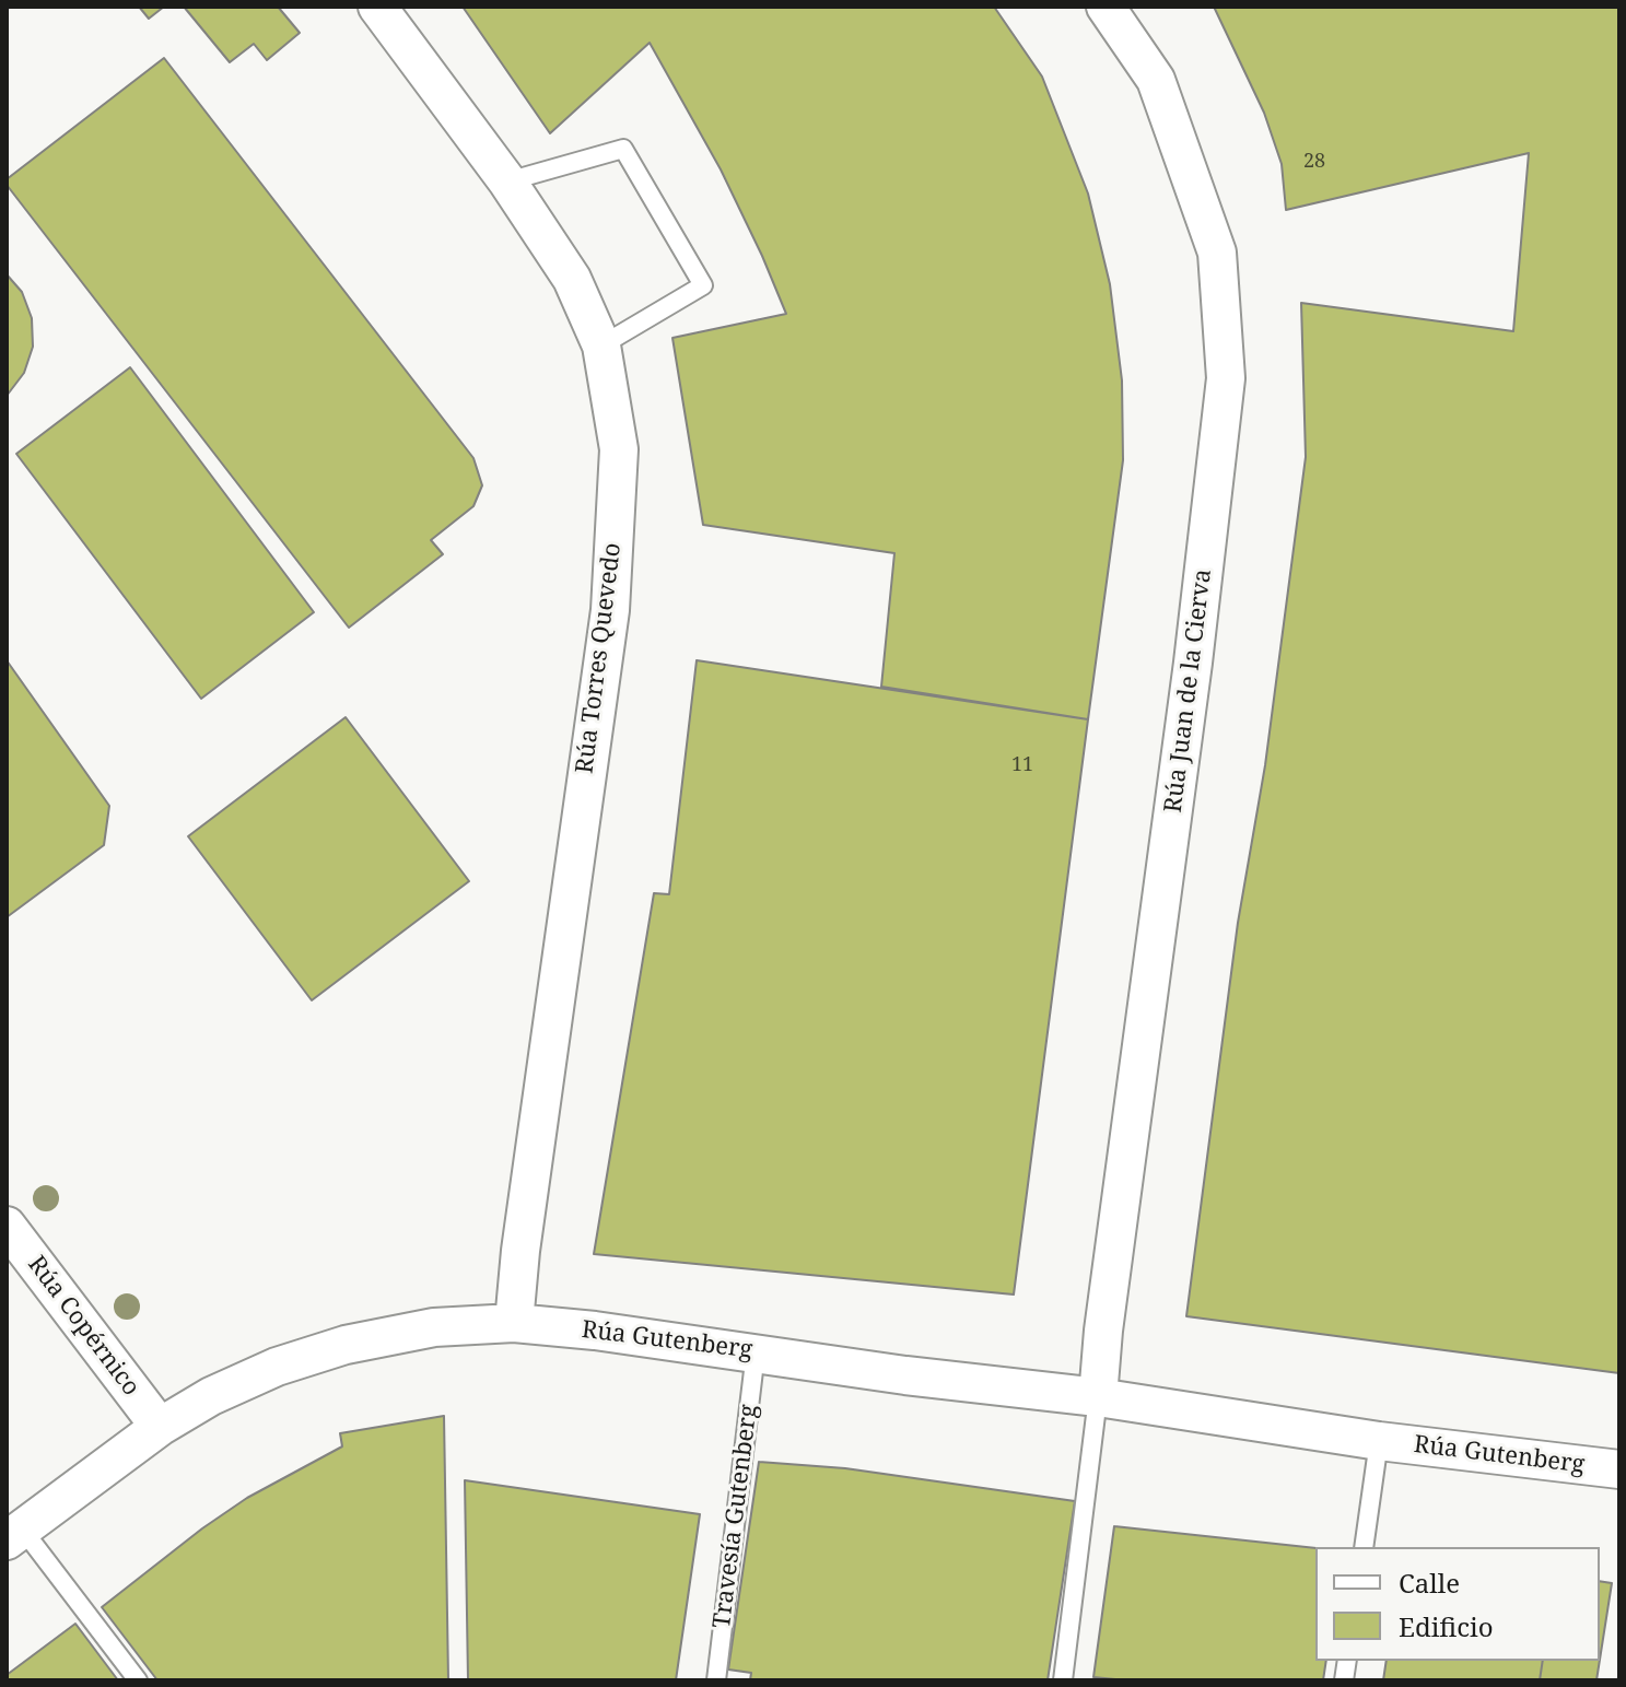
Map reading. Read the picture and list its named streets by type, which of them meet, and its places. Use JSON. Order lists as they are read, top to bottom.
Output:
{
  "streets": {
    "street": [
      "Rúa Torres Quevedo",
      "Rúa Juan de la Cierva",
      "Rúa Copérnico",
      "Rúa Gutenberg"
    ],
    "lane": ["Travesía Gutenberg"]
  },
  "crossings": [
    ["Rúa Torres Quevedo", "Rúa Gutenberg"],
    ["Rúa Juan de la Cierva", "Rúa Gutenberg"],
    ["Rúa Copérnico", "Rúa Gutenberg"],
    ["Rúa Gutenberg", "Travesía Gutenberg"]
  ],
  "house_numbers": ["28", "11"],
  "legend": ["Calle", "Edificio"]
}
